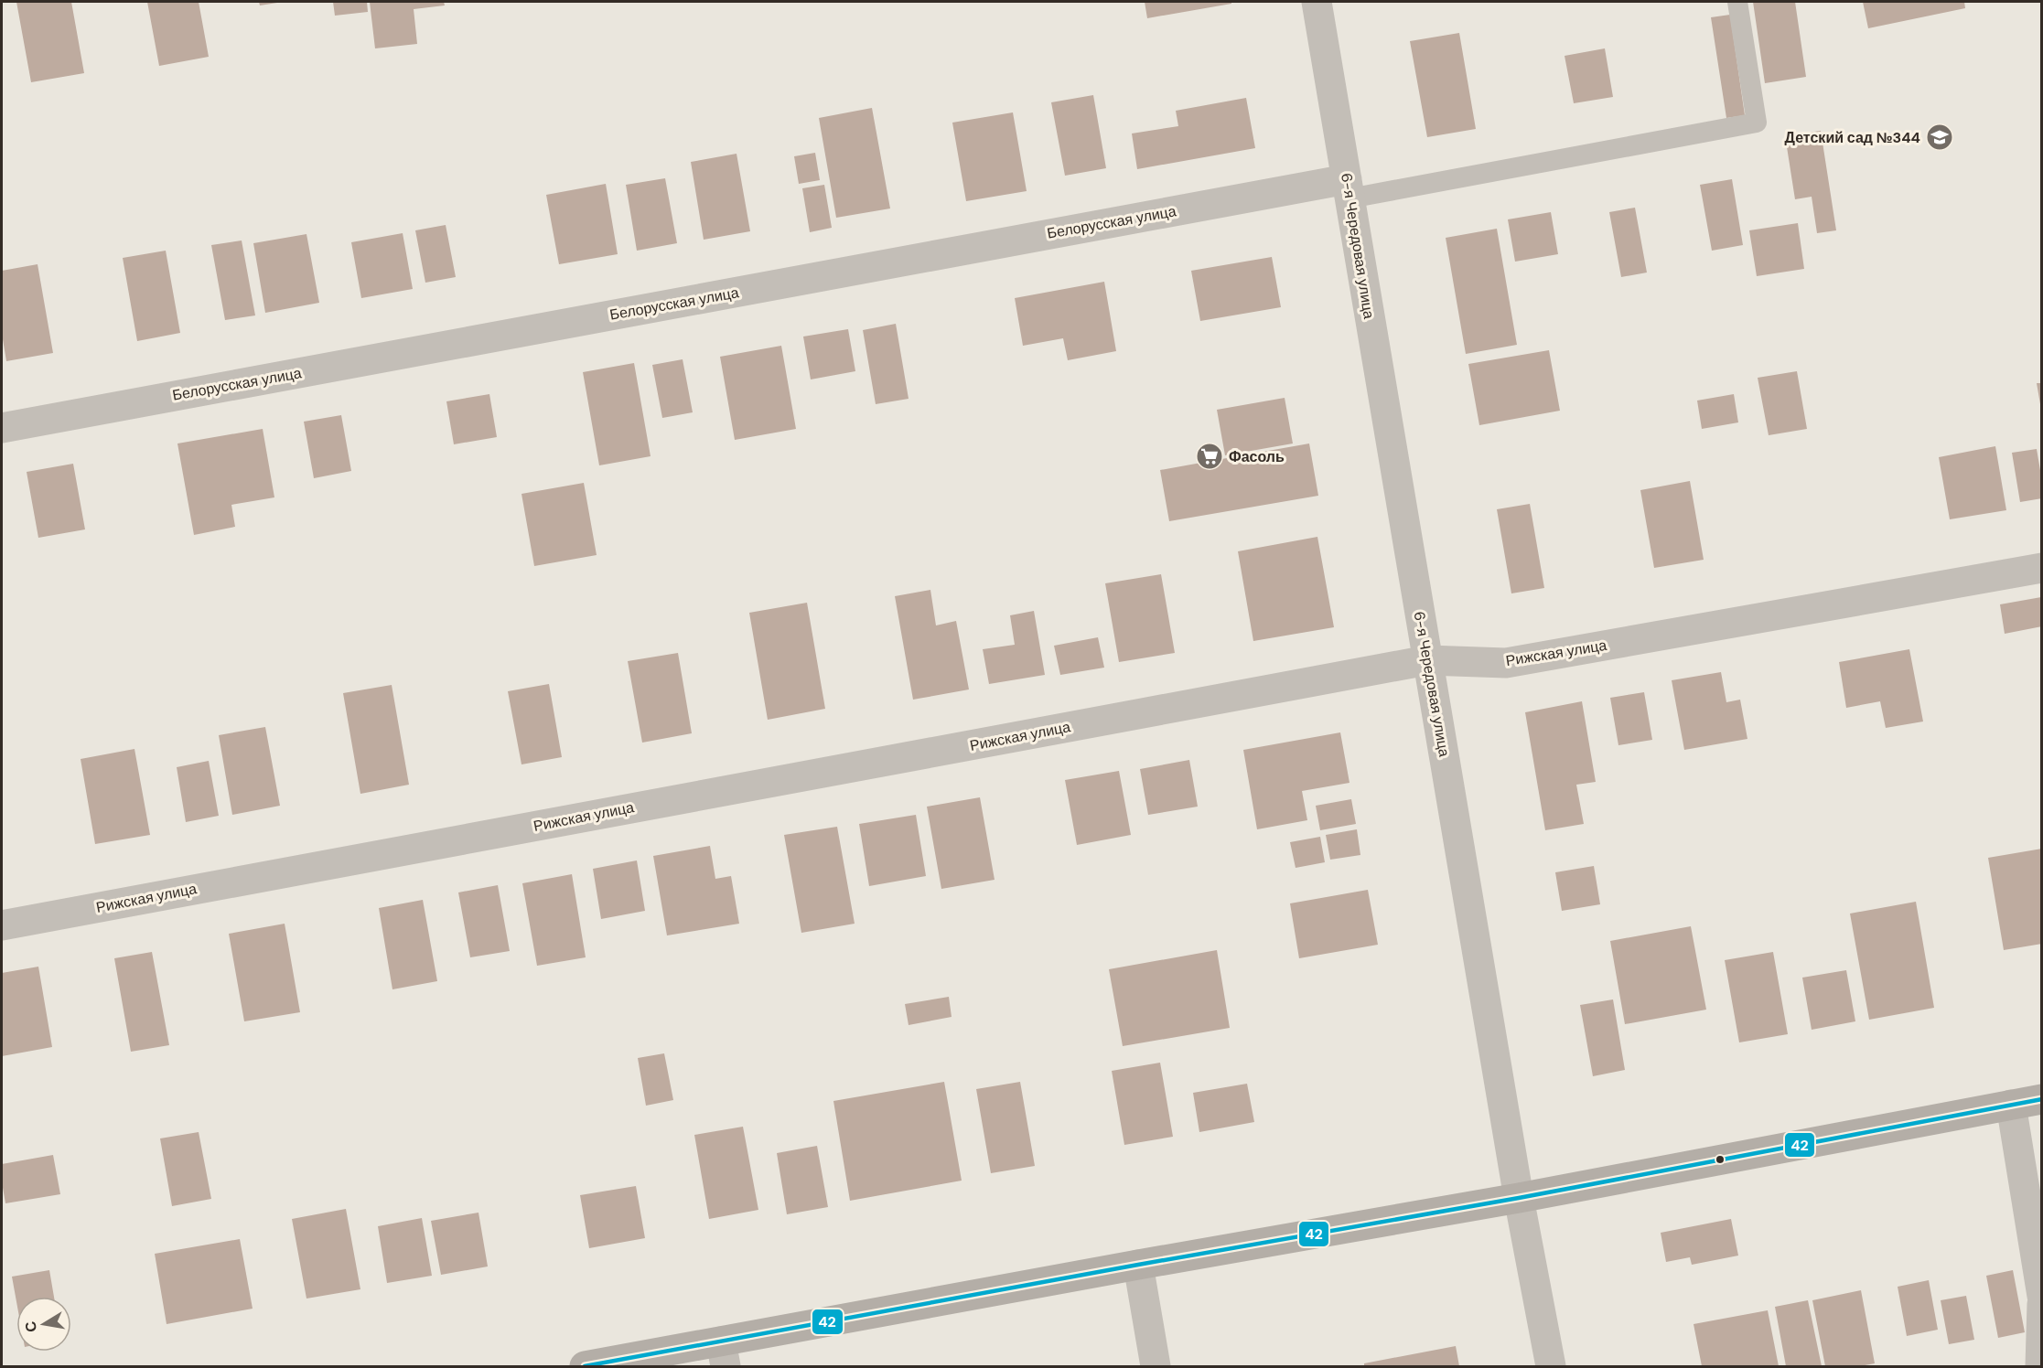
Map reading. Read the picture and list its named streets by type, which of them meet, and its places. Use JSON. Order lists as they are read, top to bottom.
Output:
{
  "streets": {
    "street": ["Белорусская улица", "6-я Чередовая улица", "Рижская улица"]
  },
  "crossings": [
    ["Белорусская улица", "6-я Чередовая улица"],
    ["6-я Чередовая улица", "Рижская улица"]
  ],
  "places": {
    "school or university": ["Детский сад №344"],
    "supermarket": ["Фасоль"]
  },
  "lines": ["transit line 42"],
  "north": "left"
}
